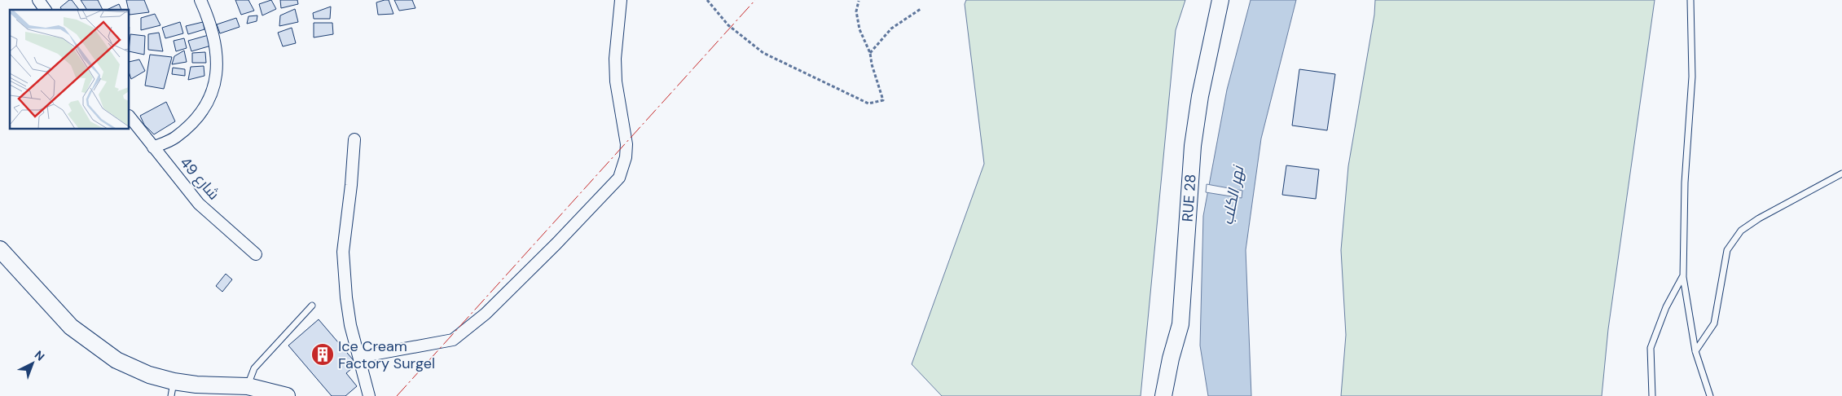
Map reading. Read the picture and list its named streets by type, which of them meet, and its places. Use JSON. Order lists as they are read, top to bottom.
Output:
{
  "streets": {
    "street": ["شارع 49", "RUE 28"]
  },
  "water": ["نهر الكلب"],
  "places": {
    "building": ["Ice Cream Factory Surgel"]
  },
  "north": "top right"
}
